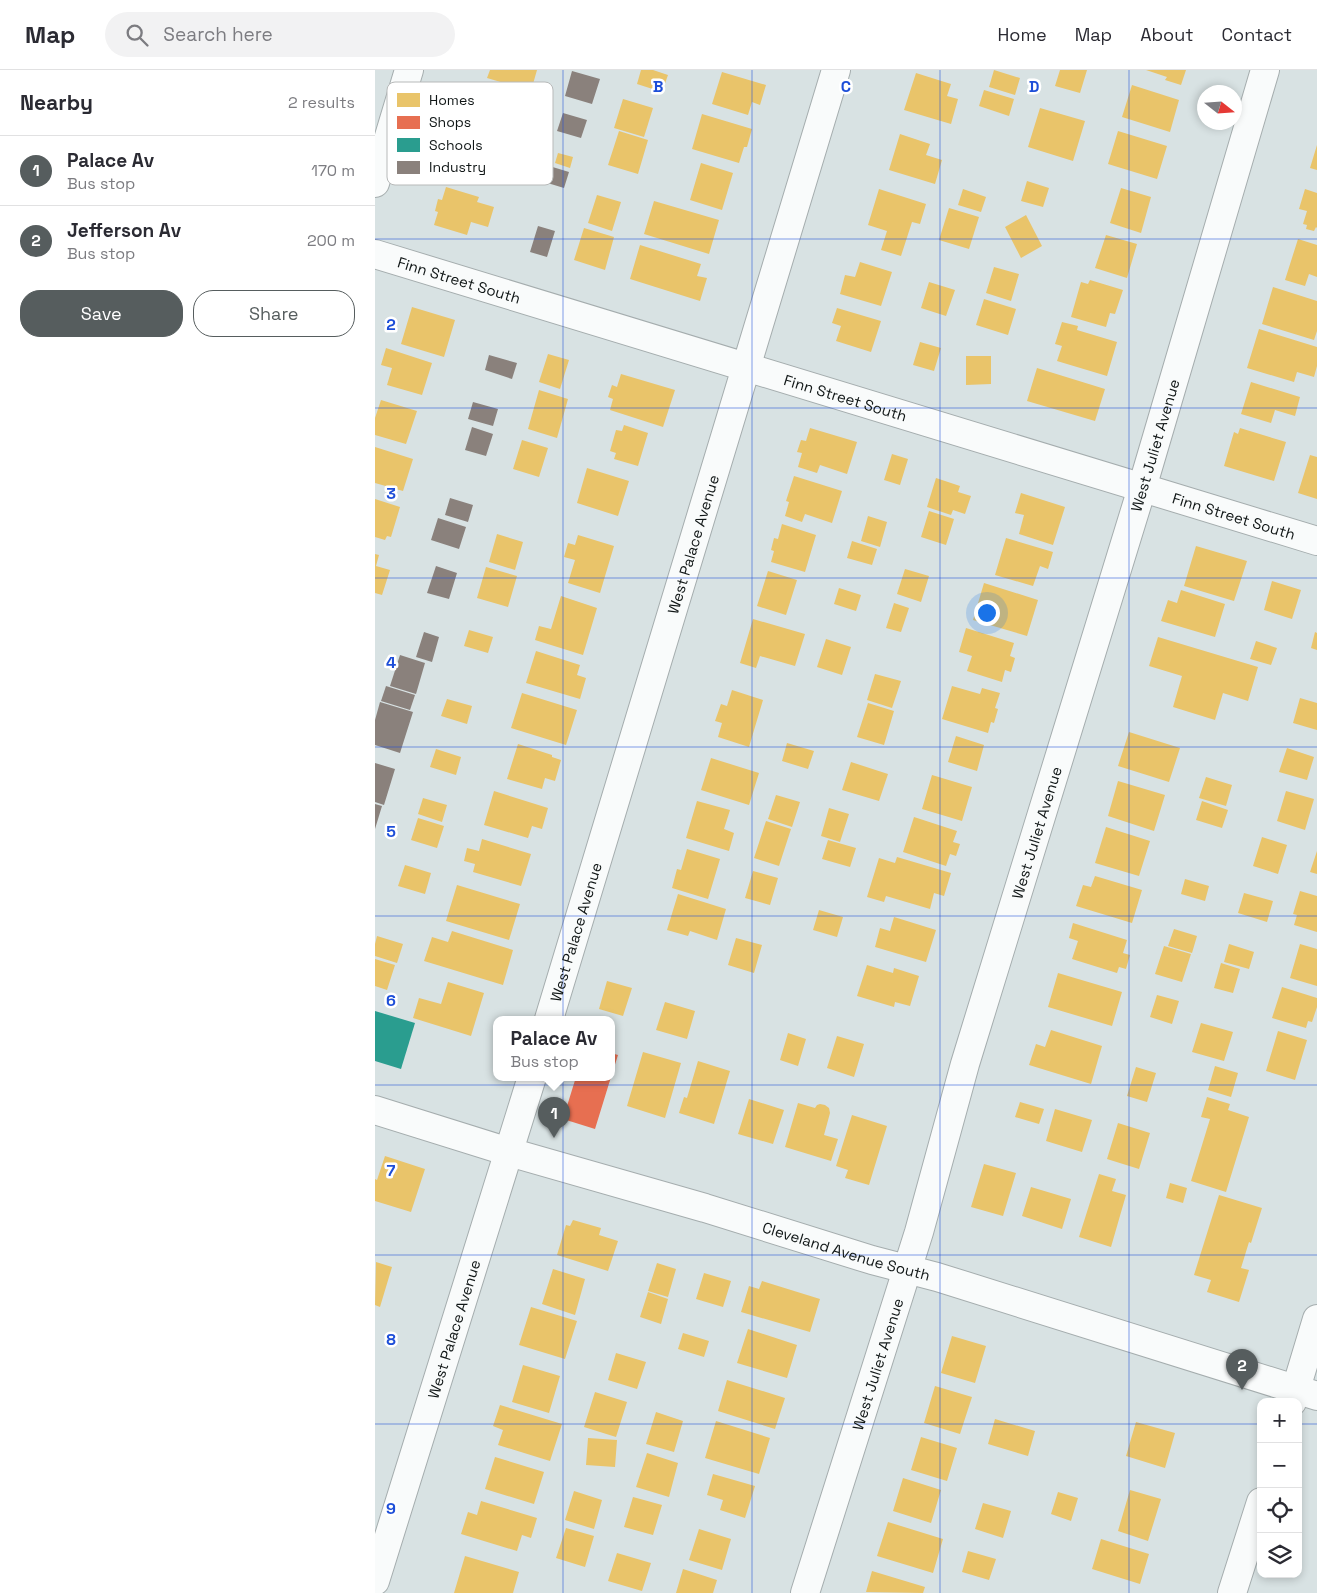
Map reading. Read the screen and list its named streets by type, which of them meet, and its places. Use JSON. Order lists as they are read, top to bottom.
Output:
{
  "streets": {
    "street": [
      "Finn Street South",
      "West Juliet Avenue",
      "West Palace Avenue",
      "Cleveland Avenue South"
    ]
  },
  "crossings": [
    ["Finn Street South", "West Juliet Avenue"],
    ["Finn Street South", "West Palace Avenue"],
    ["West Juliet Avenue", "Cleveland Avenue South"],
    ["West Palace Avenue", "Cleveland Avenue South"]
  ],
  "legend": [
    "Homes",
    "Shops",
    "Schools",
    "Industry"
  ],
  "north": "right",
  "page": {
    "header": "Map",
    "search": "Search here",
    "nav": [
      "Home",
      "Map",
      "About",
      "Contact"
    ],
    "heading": ["Nearby", "2 results"],
    "list": [
      {
        "mark": "1",
        "name": "Palace Av",
        "note": "Bus stop",
        "value": "170 m"
      },
      {
        "mark": "2",
        "name": "Jefferson Av",
        "note": "Bus stop",
        "value": "200 m"
      }
    ],
    "buttons": ["Save", "Share"],
    "popup": ["Palace Av", "Bus stop"],
    "pins": ["1", "2"],
    "map_buttons": ["+", "−"]
  },
  "grid": {
    "columns": ["B", "C", "D"],
    "rows": [
      "2",
      "3",
      "4",
      "5",
      "6",
      "7",
      "8",
      "9"
    ]
  }
}
